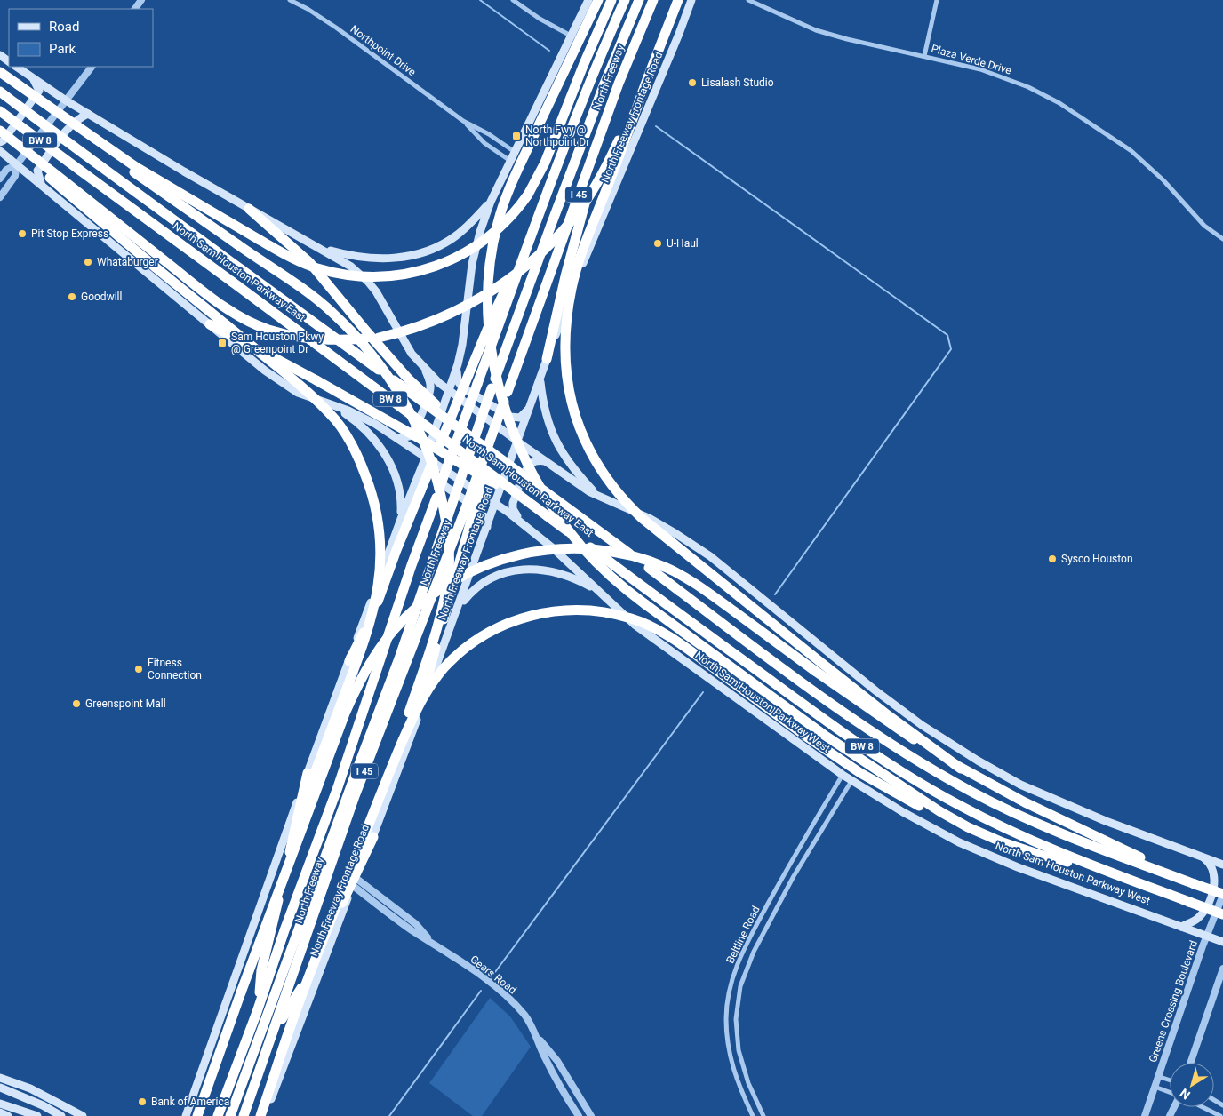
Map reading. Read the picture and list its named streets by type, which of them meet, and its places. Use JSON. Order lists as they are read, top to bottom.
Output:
{
  "streets": {
    "highway": [
      "North Freeway",
      "BW 8",
      "I 45",
      "North Sam Houston Parkway East",
      "North Sam Houston Parkway West"
    ],
    "main road": ["North Freeway Frontage Road"],
    "street": [
      "Northpoint Drive",
      "Plaza Verde Drive",
      "Beltline Road",
      "Gears Road",
      "Greens Crossing Boulevard"
    ]
  },
  "crossings": [
    ["North Freeway Frontage Road", "North Sam Houston Parkway West"],
    ["North Freeway Frontage Road", "Gears Road"],
    ["BW 8", "North Sam Houston Parkway East"],
    ["BW 8", "Greens Crossing Boulevard"],
    ["North Sam Houston Parkway East", "North Sam Houston Parkway West"],
    ["North Sam Houston Parkway West", "Beltline Road"],
    ["North Sam Houston Parkway West", "Greens Crossing Boulevard"]
  ],
  "places": {
    "other": [
      "Lisalash Studio",
      "Pit Stop Express",
      "U-Haul",
      "Whataburger",
      "Goodwill",
      "Sysco Houston",
      "Fitness Connection",
      "Greenspoint Mall",
      "Bank of America"
    ],
    "transit": ["North Fwy @ Northpoint Dr", "Sam Houston Pkwy @ Greenpoint Dr"]
  },
  "legend": ["Road", "Park"],
  "north": "bottom left"
}
